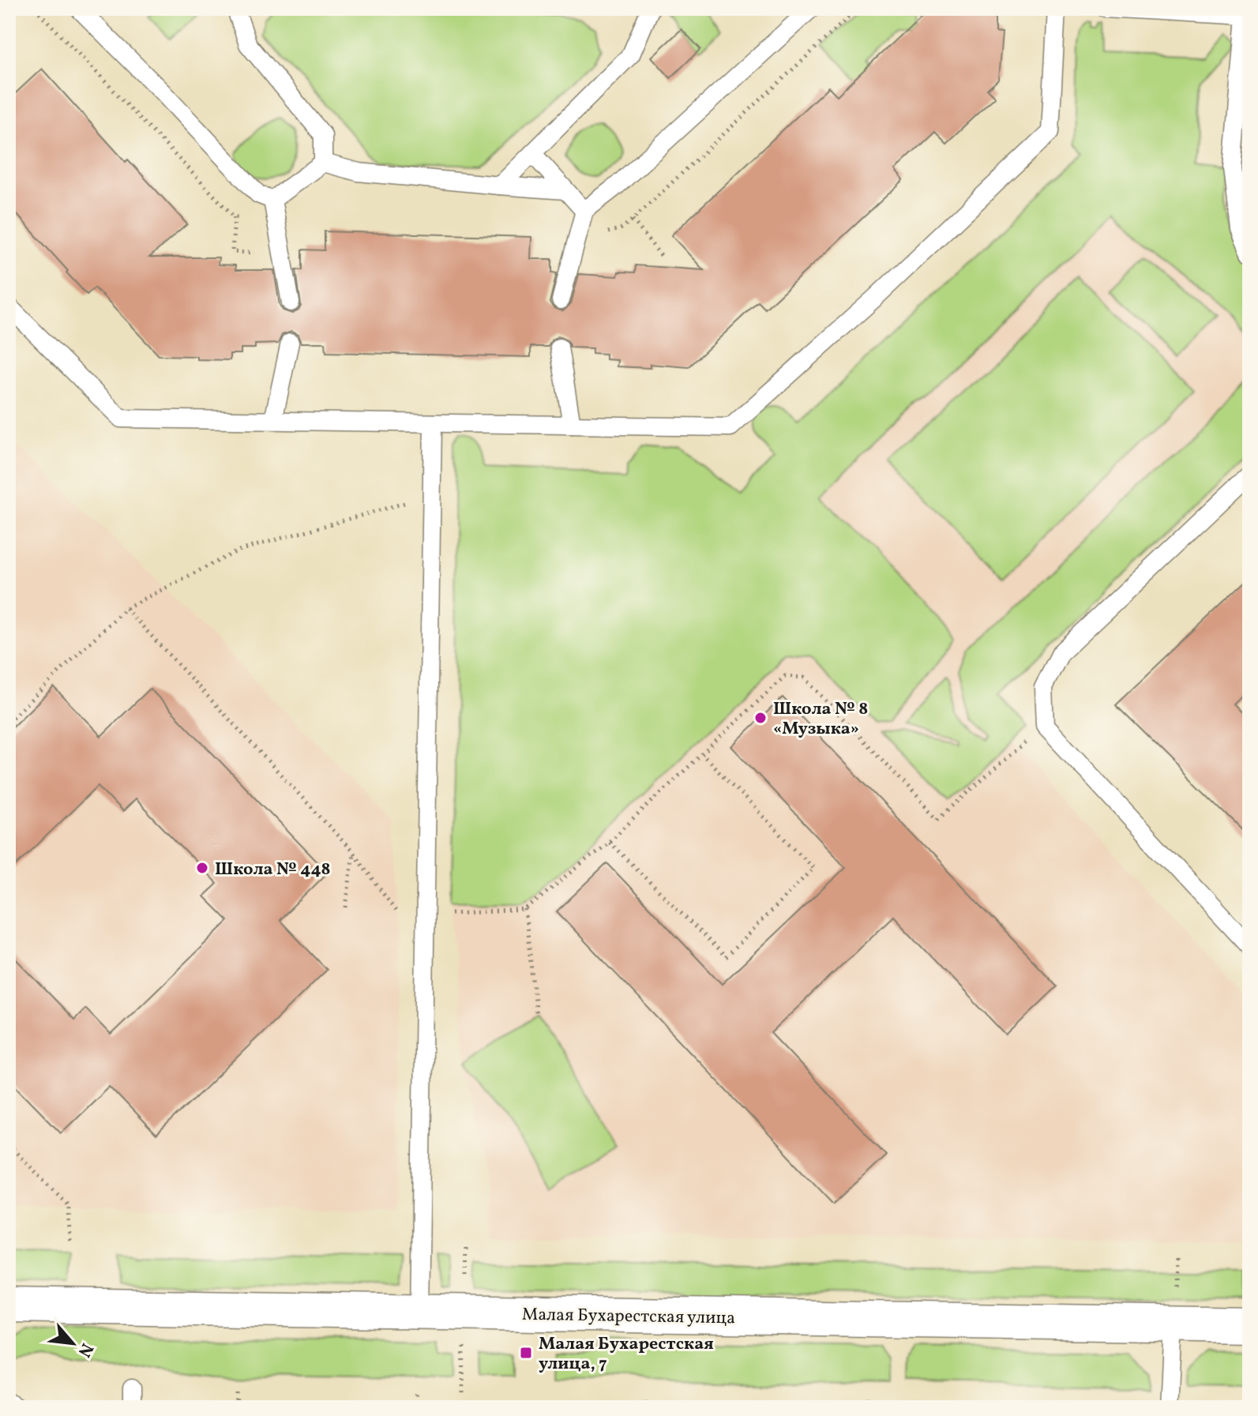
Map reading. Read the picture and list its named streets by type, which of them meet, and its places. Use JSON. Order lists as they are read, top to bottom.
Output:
{
  "streets": {
    "street": ["Малая Бухарестская улица"]
  },
  "places": {
    "other": ["Школа № 8 «Музыка»", "Школа № 448"],
    "transit": ["Малая Бухарестская улица, 7"]
  },
  "north": "bottom right"
}
